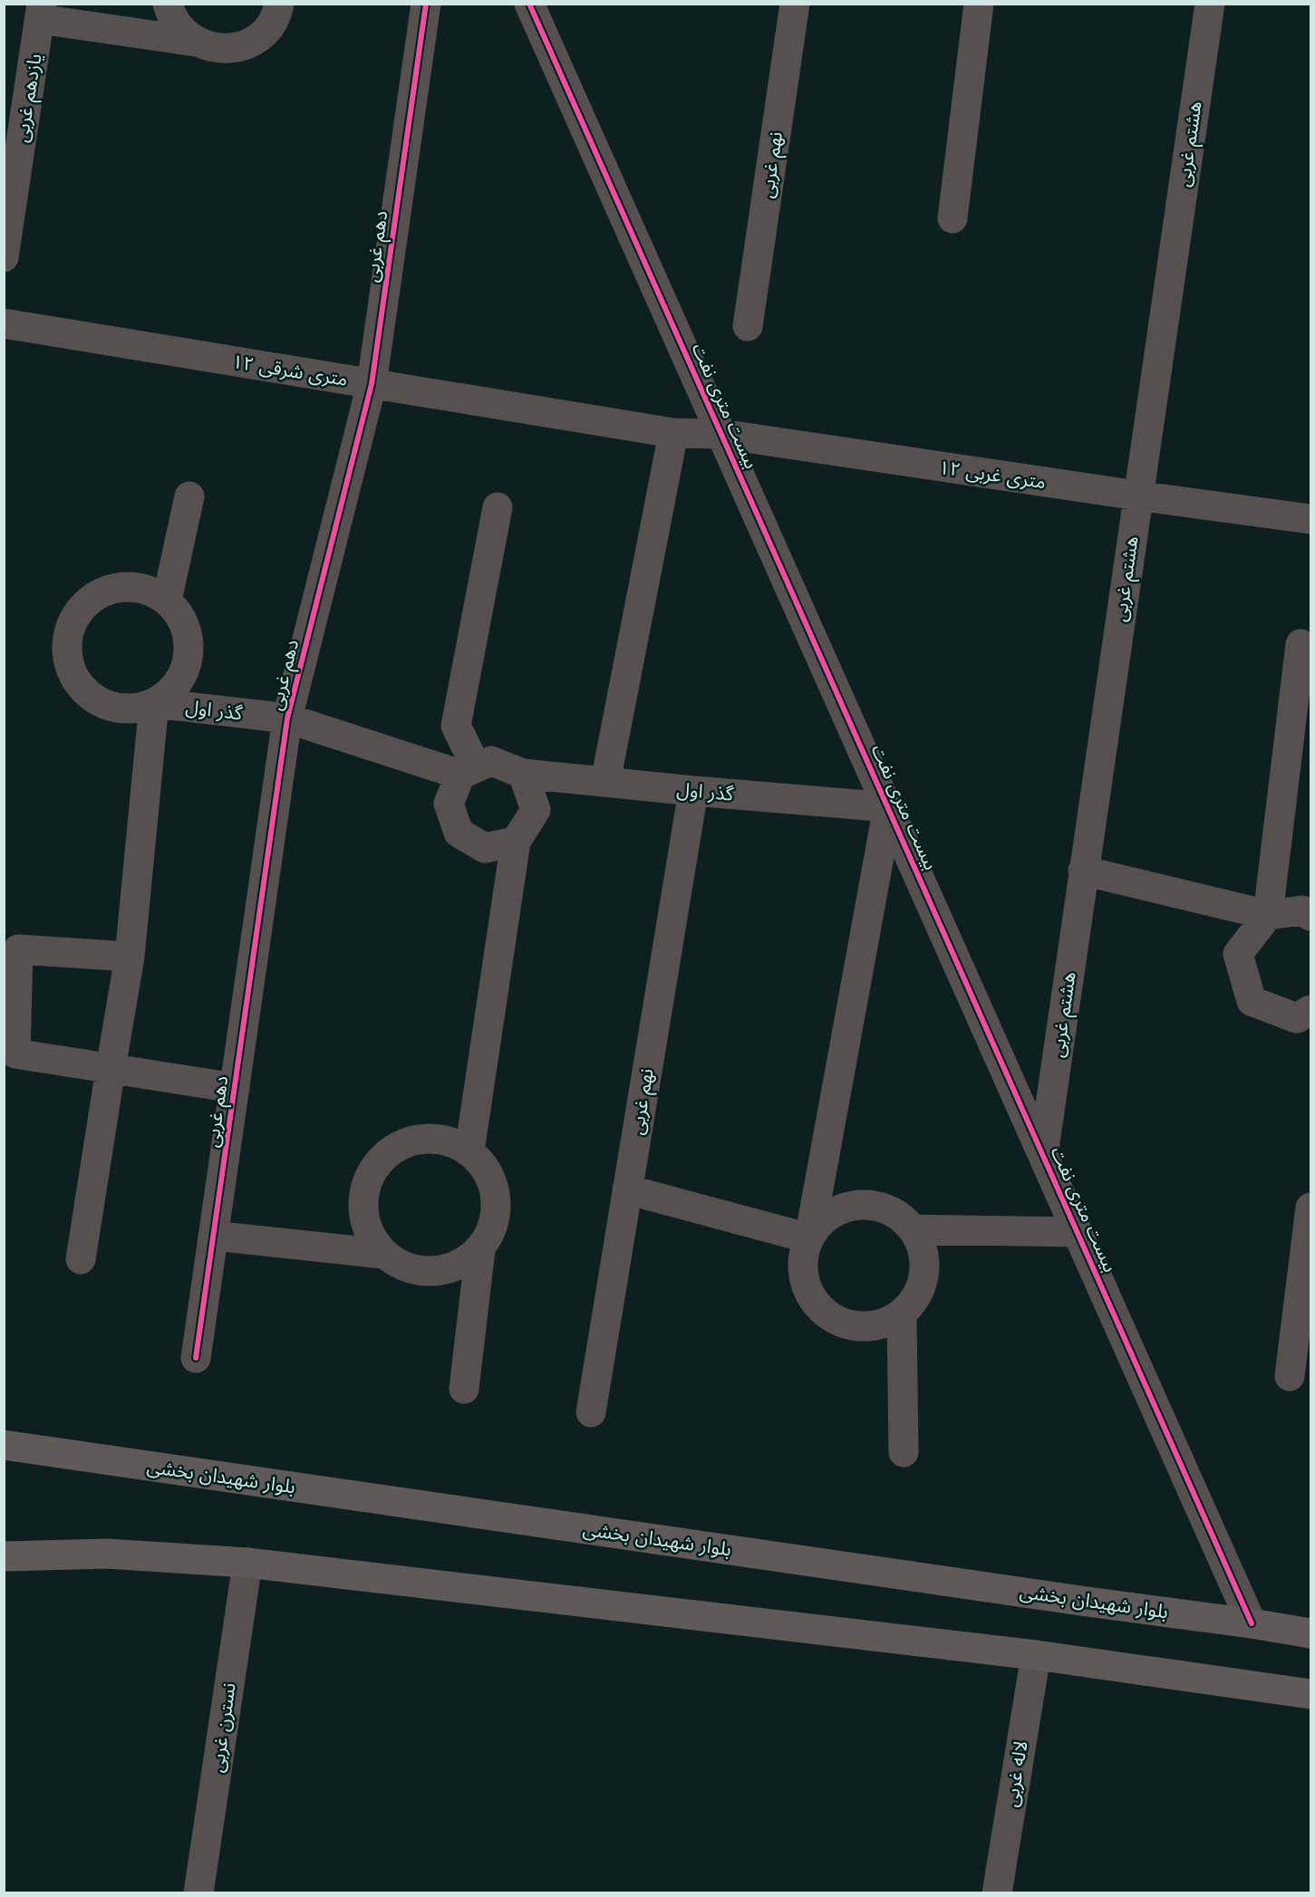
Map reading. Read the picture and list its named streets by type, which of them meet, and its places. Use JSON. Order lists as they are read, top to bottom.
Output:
{
  "streets": {
    "main road": ["بلوار شهیدان بخشی"],
    "street": [
      "یازدهم غربی",
      "هشتم غربی",
      "نهم غربی",
      "دهم غربی",
      "۱۲ متری شرقی",
      "بیست متری نفت",
      "۱۲ متری غربی",
      "گذر اول",
      "نسترن غربی",
      "لاله غربی"
    ]
  },
  "crossings": [
    ["هشتم غربی", "بیست متری نفت"],
    ["هشتم غربی", "۱۲ متری غربی"],
    ["نهم غربی", "گذر اول"],
    ["دهم غربی", "۱۲ متری شرقی"],
    ["دهم غربی", "گذر اول"],
    ["۱۲ متری شرقی", "۱۲ متری غربی"],
    ["بیست متری نفت", "۱۲ متری غربی"],
    ["بیست متری نفت", "گذر اول"],
    ["بیست متری نفت", "بلوار شهیدان بخشی"]
  ]
}
